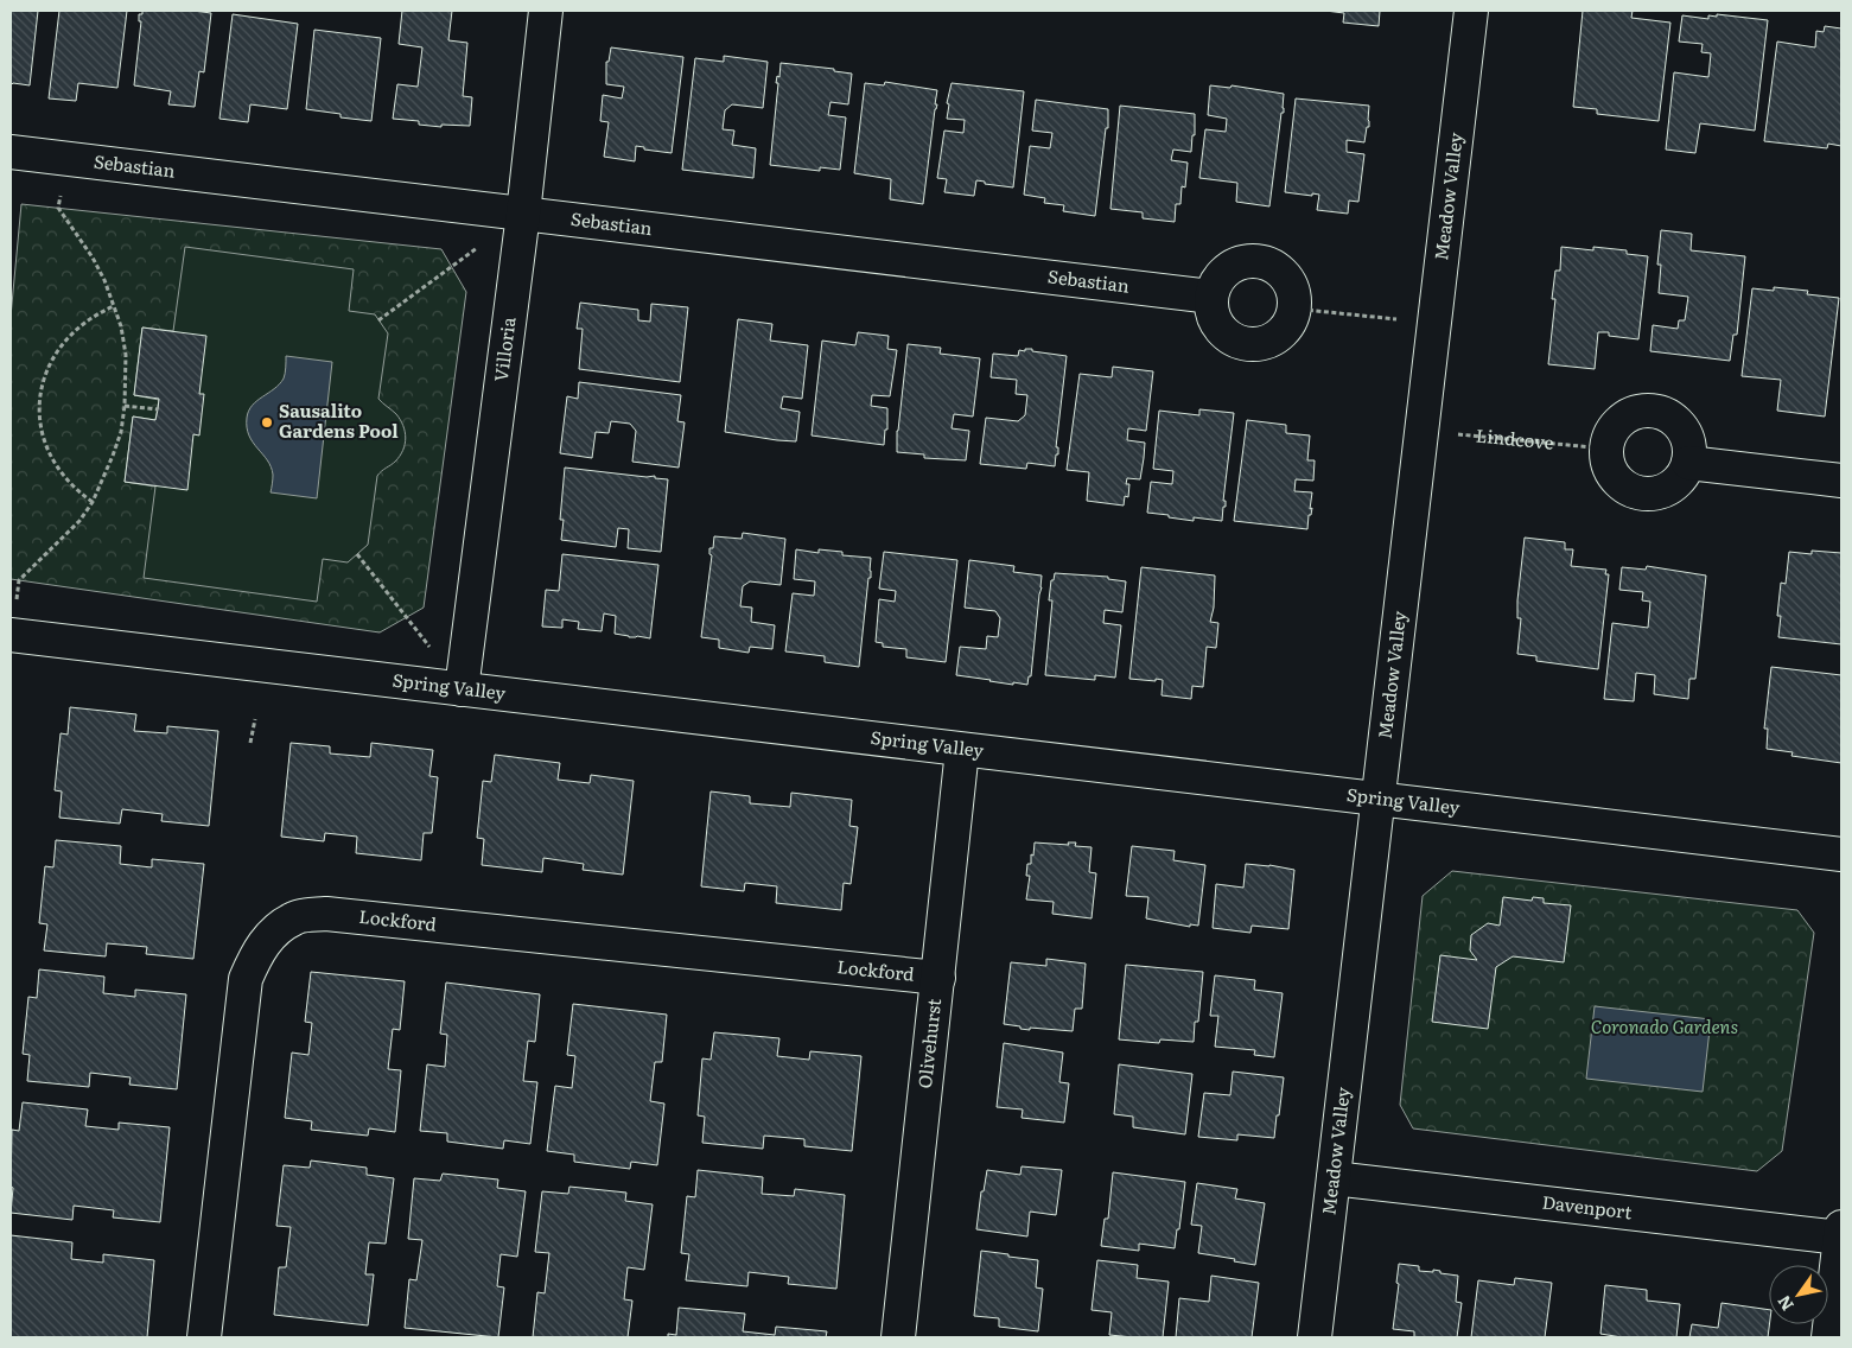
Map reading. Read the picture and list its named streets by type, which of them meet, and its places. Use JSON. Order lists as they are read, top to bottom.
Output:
{
  "streets": {
    "street": [
      "Sebastian",
      "Meadow Valley",
      "Villoria",
      "Spring Valley",
      "Lockford",
      "Olivehurst",
      "Davenport"
    ],
    "path": ["Lindcove"]
  },
  "crossings": [
    ["Sebastian", "Villoria"],
    ["Meadow Valley", "Lindcove"],
    ["Meadow Valley", "Spring Valley"],
    ["Meadow Valley", "Davenport"],
    ["Villoria", "Spring Valley"],
    ["Spring Valley", "Olivehurst"],
    ["Lockford", "Olivehurst"]
  ],
  "parks": ["Coronado Gardens"],
  "places": ["Sausalito Gardens Pool"],
  "north": "bottom left"
}
